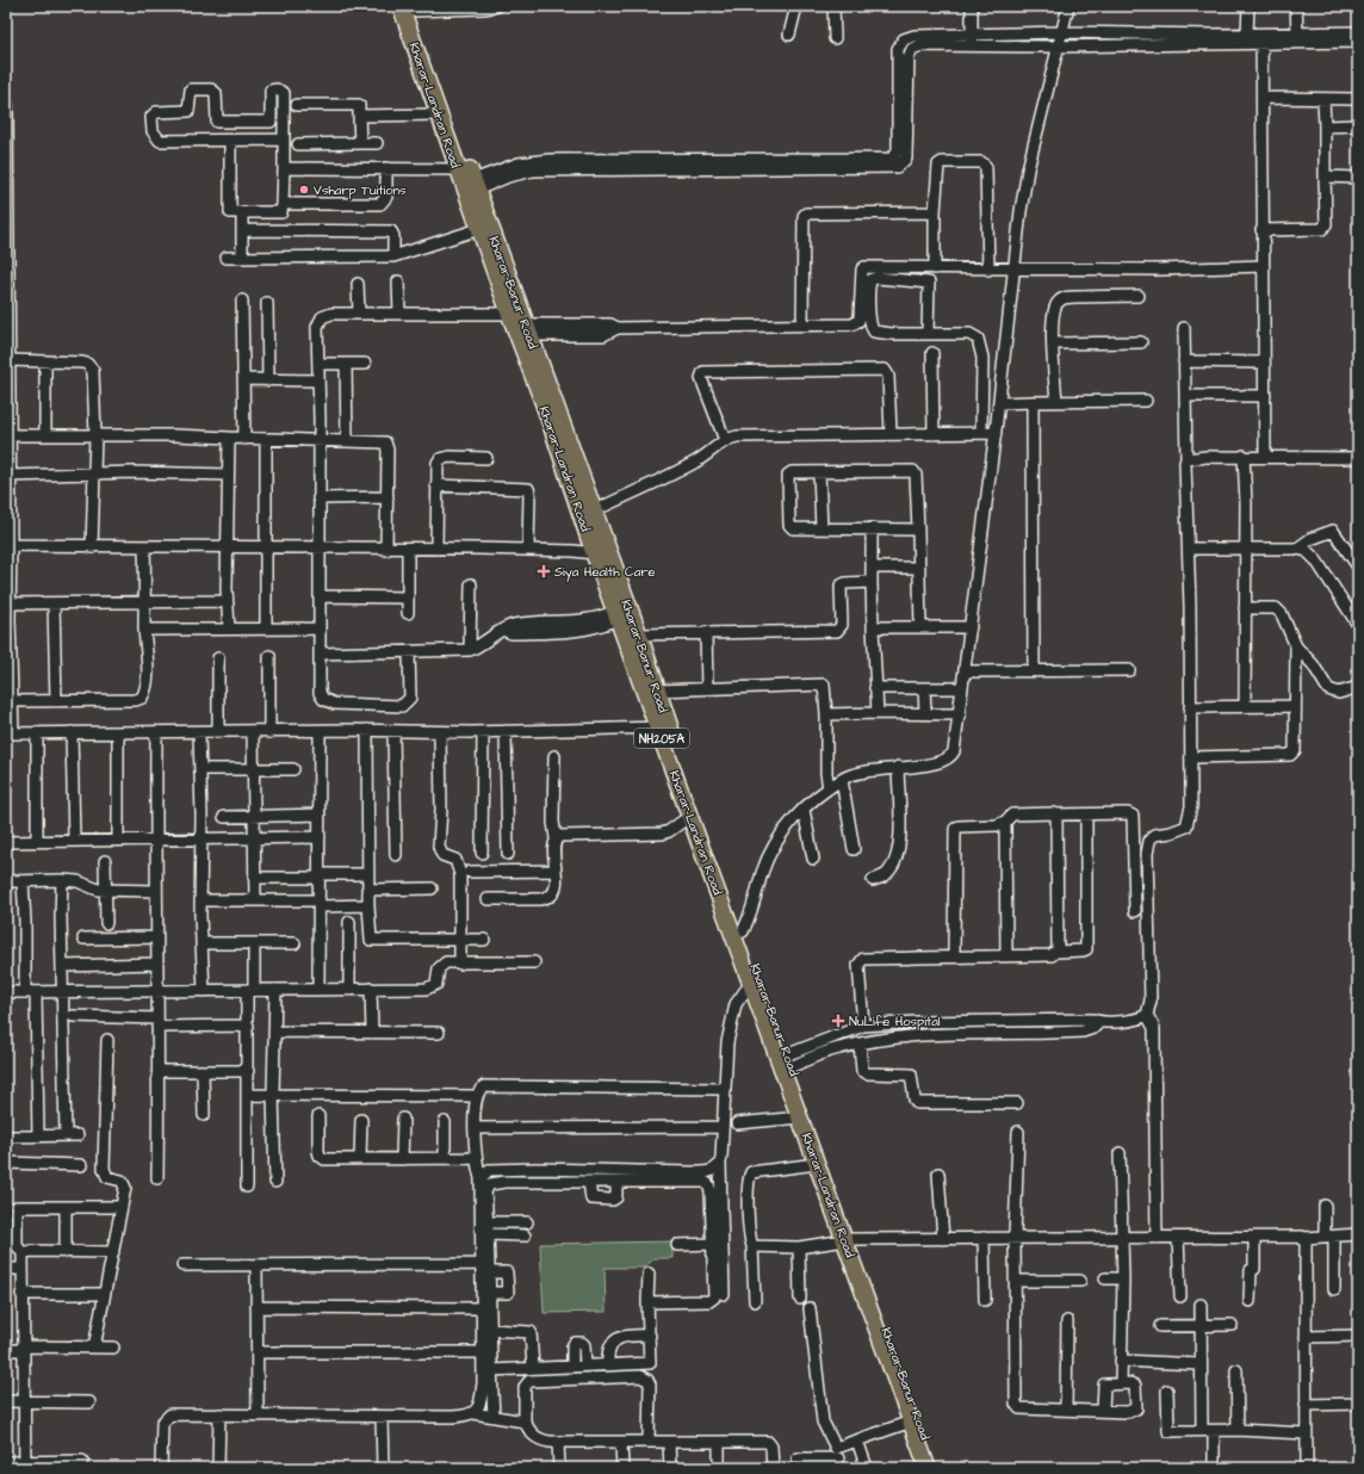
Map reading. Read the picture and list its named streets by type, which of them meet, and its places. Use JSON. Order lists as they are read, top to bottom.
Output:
{
  "streets": {
    "highway": ["Kharar-Landran Road", "Kharar-Banur Road", "NH205A"]
  },
  "crossings": [
    ["Kharar-Landran Road", "Kharar-Banur Road"]
  ],
  "places": {
    "other": ["Vsharp Tuitions"],
    "health": ["Siya Health Care", "NuLife Hospital"]
  }
}
